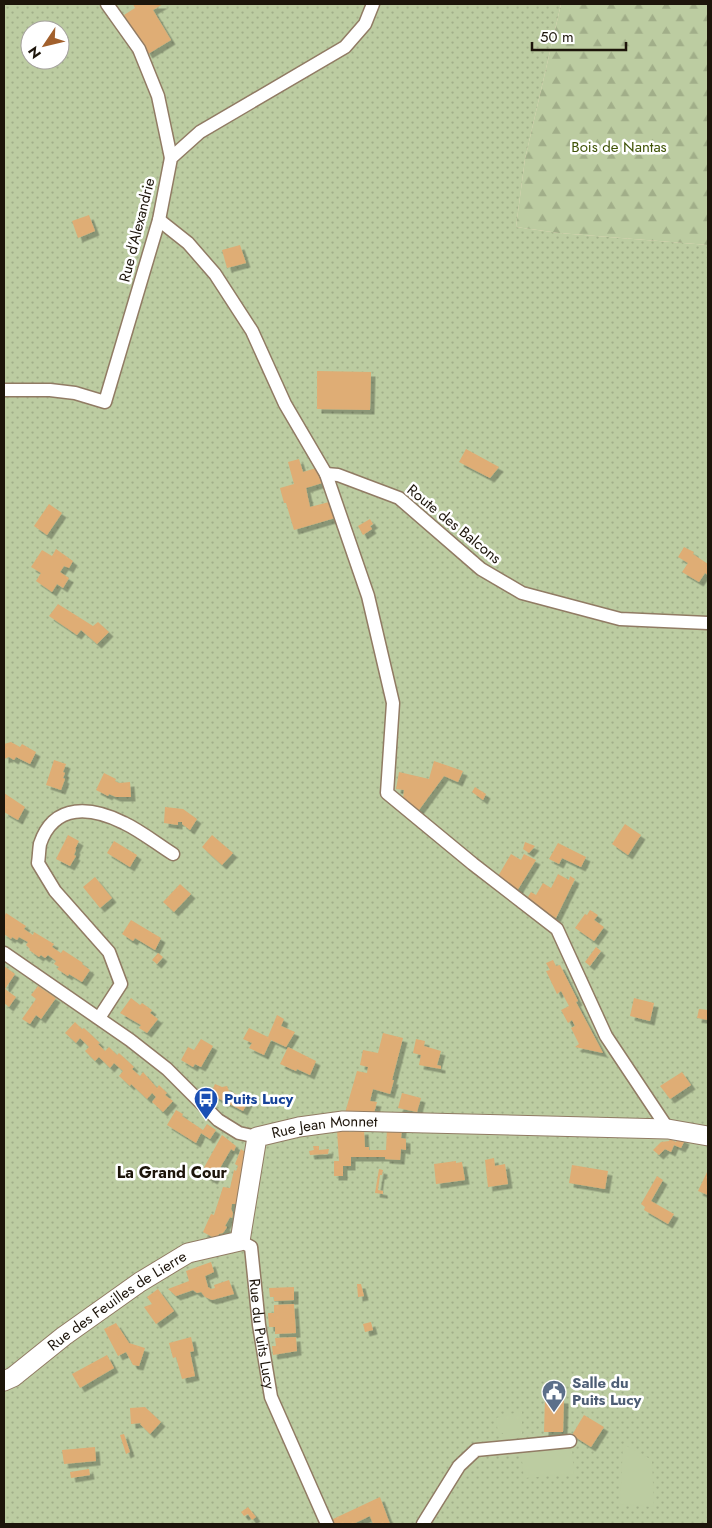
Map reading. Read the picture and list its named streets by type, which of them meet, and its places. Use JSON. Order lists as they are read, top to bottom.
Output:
{
  "streets": {
    "street": [
      "Rue d’Alexandrie",
      "Route des Balcons",
      "Rue Jean Monnet",
      "Rue des Feuilles de Lierre",
      "Rue du Puits Lucy"
    ]
  },
  "crossings": [
    ["Rue des Feuilles de Lierre", "Rue du Puits Lucy"]
  ],
  "districts": ["La Grand Cour"],
  "parks": ["Bois de Nantas"],
  "places": {
    "bus stop": ["Puits Lucy"],
    "public building": ["Salle du Puits Lucy"]
  },
  "scale_bar": "50 m",
  "north": "bottom left"
}
